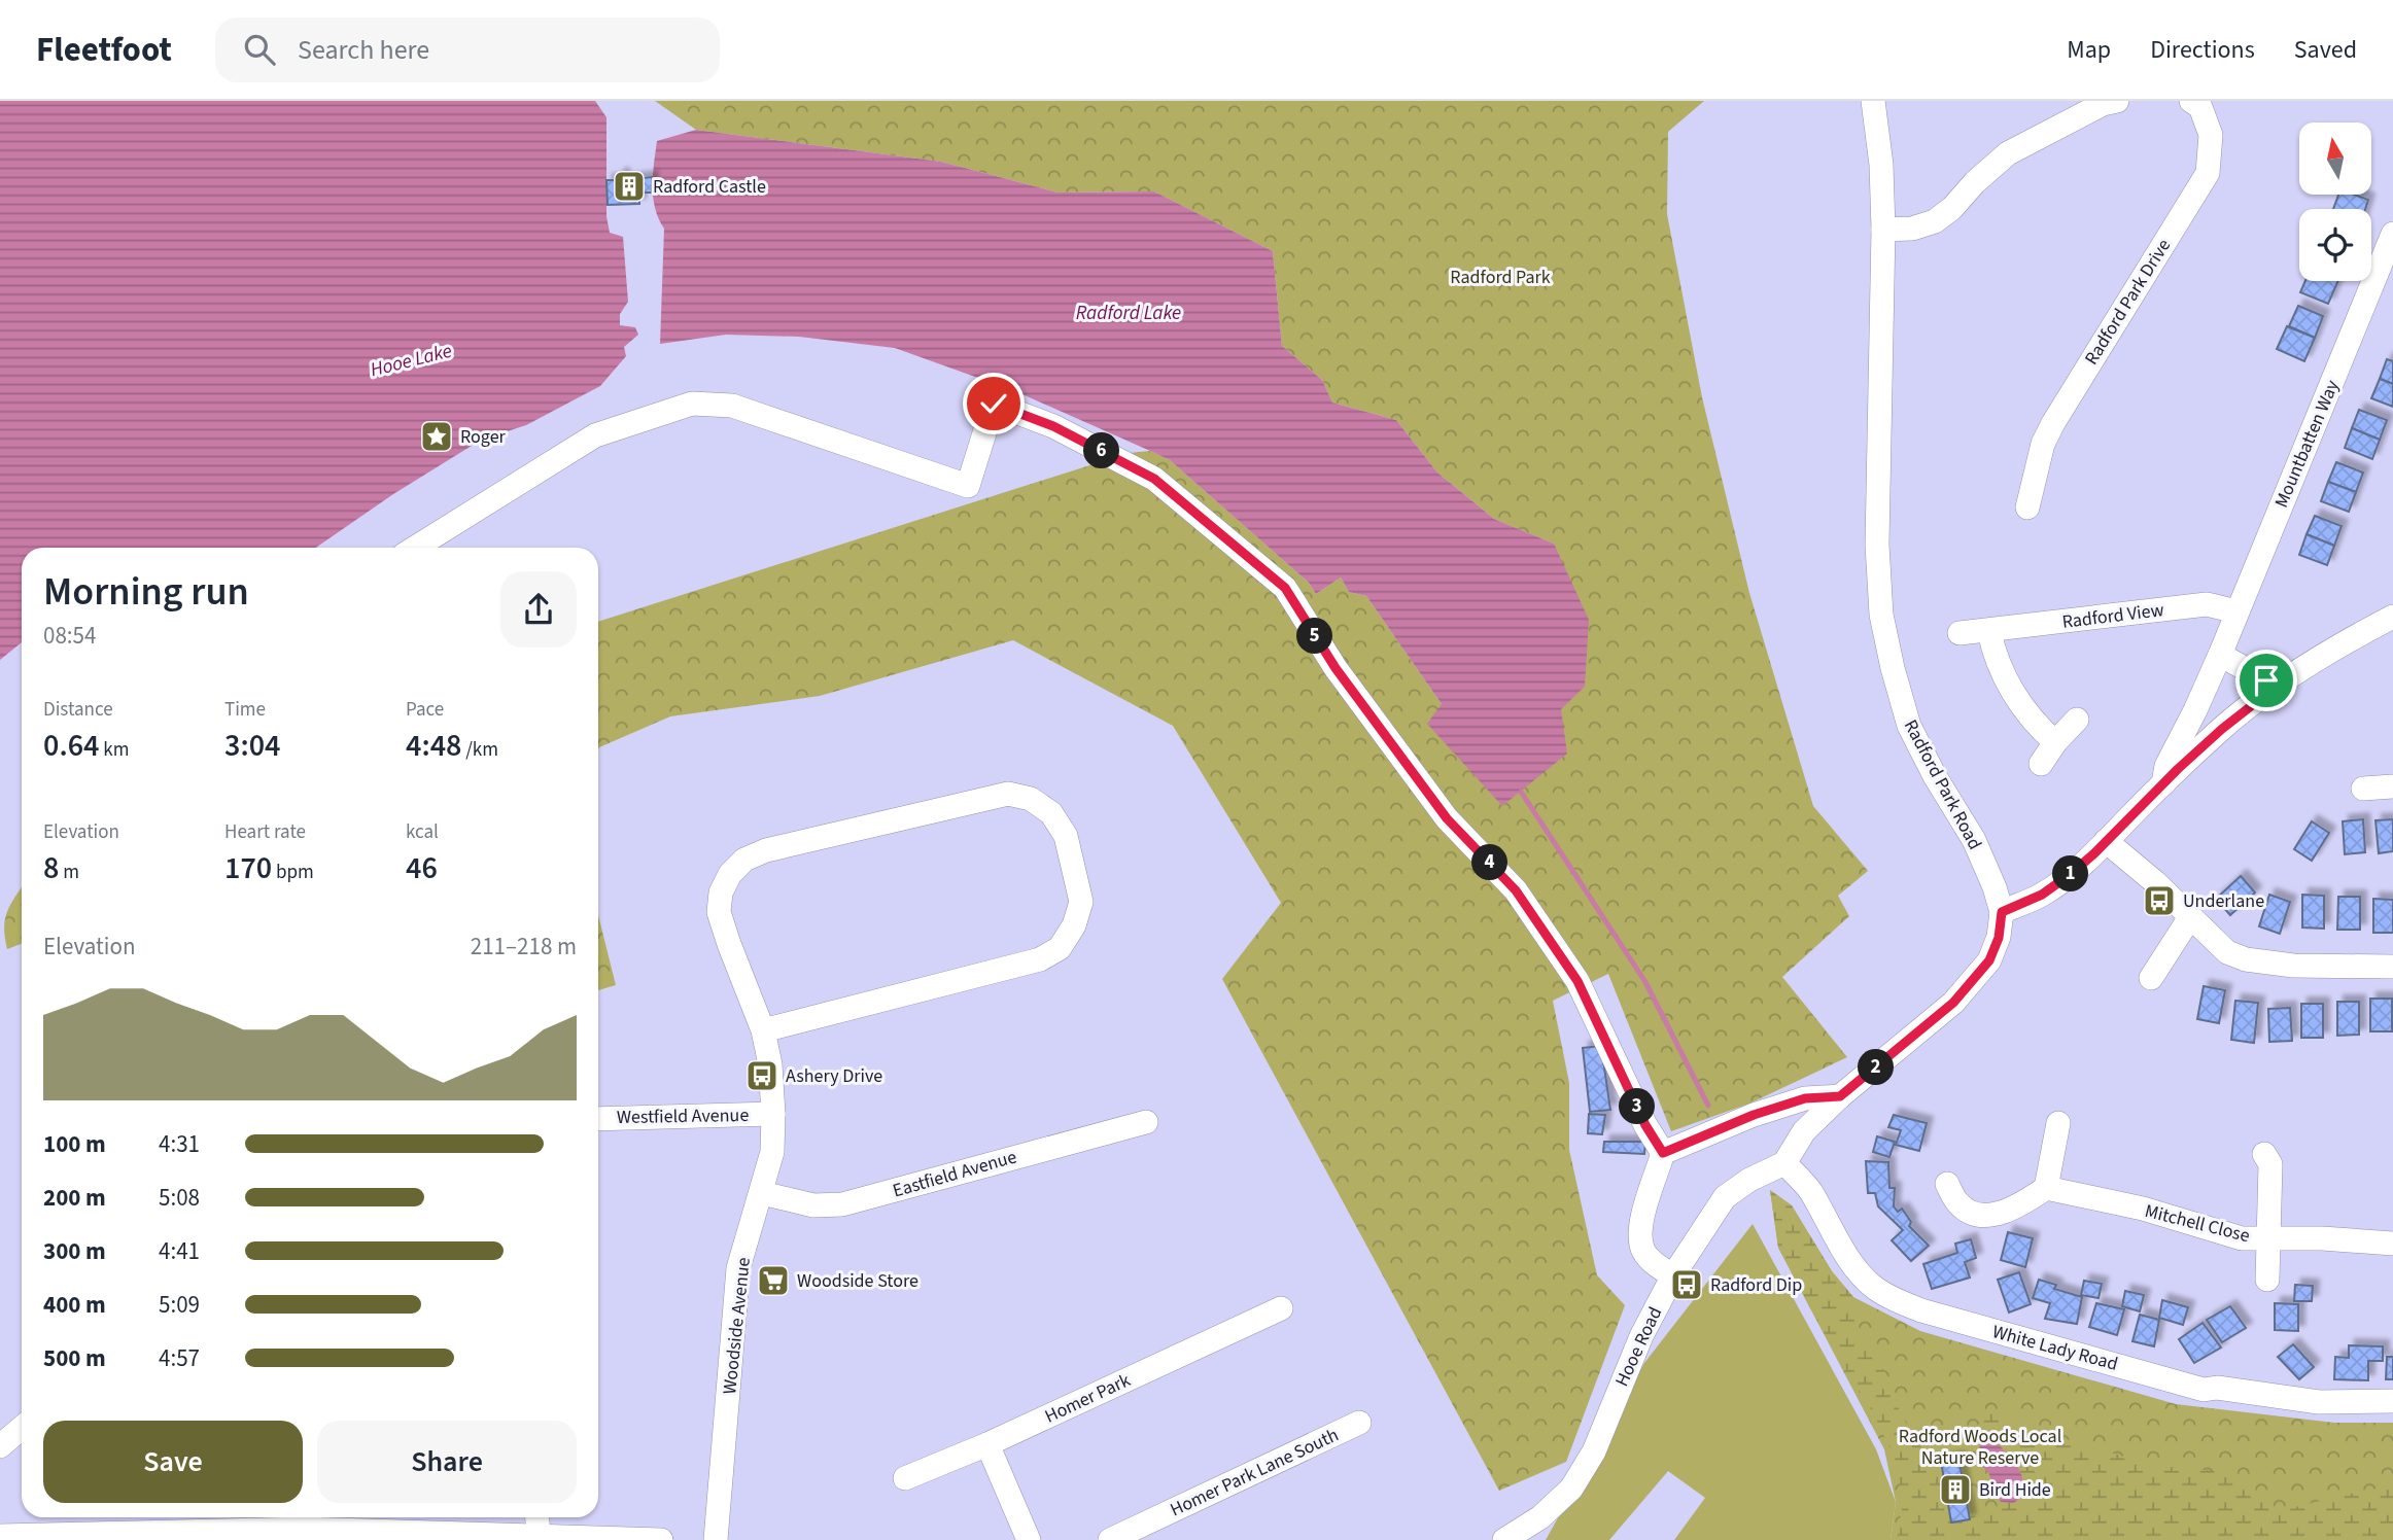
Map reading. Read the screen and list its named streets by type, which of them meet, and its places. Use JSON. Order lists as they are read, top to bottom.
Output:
{
  "streets": {
    "street": [
      "Radford Park Drive",
      "Mountbatten Way",
      "Radford View",
      "Radford Park Road",
      "Westfield Avenue",
      "Eastfield Avenue",
      "Mitchell Close",
      "Woodside Avenue",
      "Hooe Road",
      "White Lady Road",
      "Homer Park",
      "Homer Park Lane South"
    ]
  },
  "crossings": [
    ["Mountbatten Way", "Radford View"],
    ["Radford Park Road", "Hooe Road"],
    ["Radford Park Road", "White Lady Road"],
    ["Westfield Avenue", "Woodside Avenue"],
    ["Eastfield Avenue", "Woodside Avenue"],
    ["Hooe Road", "White Lady Road"]
  ],
  "water": ["Radford Lake", "Hooe Lake"],
  "parks": ["Radford Park", "Radford Woods Local Nature Reserve"],
  "places": {
    "building": ["Radford Castle", "Bird Hide"],
    "place": ["Roger"],
    "bus stop": ["Underlane", "Ashery Drive", "Radford Dip"],
    "supermarket": ["Woodside Store"]
  },
  "north": "top",
  "page": {
    "header": "Fleetfoot",
    "search": "Search here",
    "nav": ["Map", "Directions", "Saved"],
    "pins": [
      "6",
      "5",
      "4",
      "1",
      "2",
      "3"
    ],
    "heading": ["Morning run", "08:54"],
    "stats": [
      ["Distance", "0.64 km"],
      ["Time", "3:04"],
      ["Pace", "4:48 /km"],
      ["Elevation", "8 m"],
      ["Heart rate", "170 bpm"],
      ["kcal", "46"]
    ],
    "chart": ["Elevation", "211–218 m"],
    "list": [
      {
        "name": "100 m",
        "note": "4:31"
      },
      {
        "name": "200 m",
        "note": "5:08"
      },
      {
        "name": "300 m",
        "note": "4:41"
      },
      {
        "name": "400 m",
        "note": "5:09"
      },
      {
        "name": "500 m",
        "note": "4:57"
      }
    ],
    "buttons": ["Save", "Share"]
  }
}
